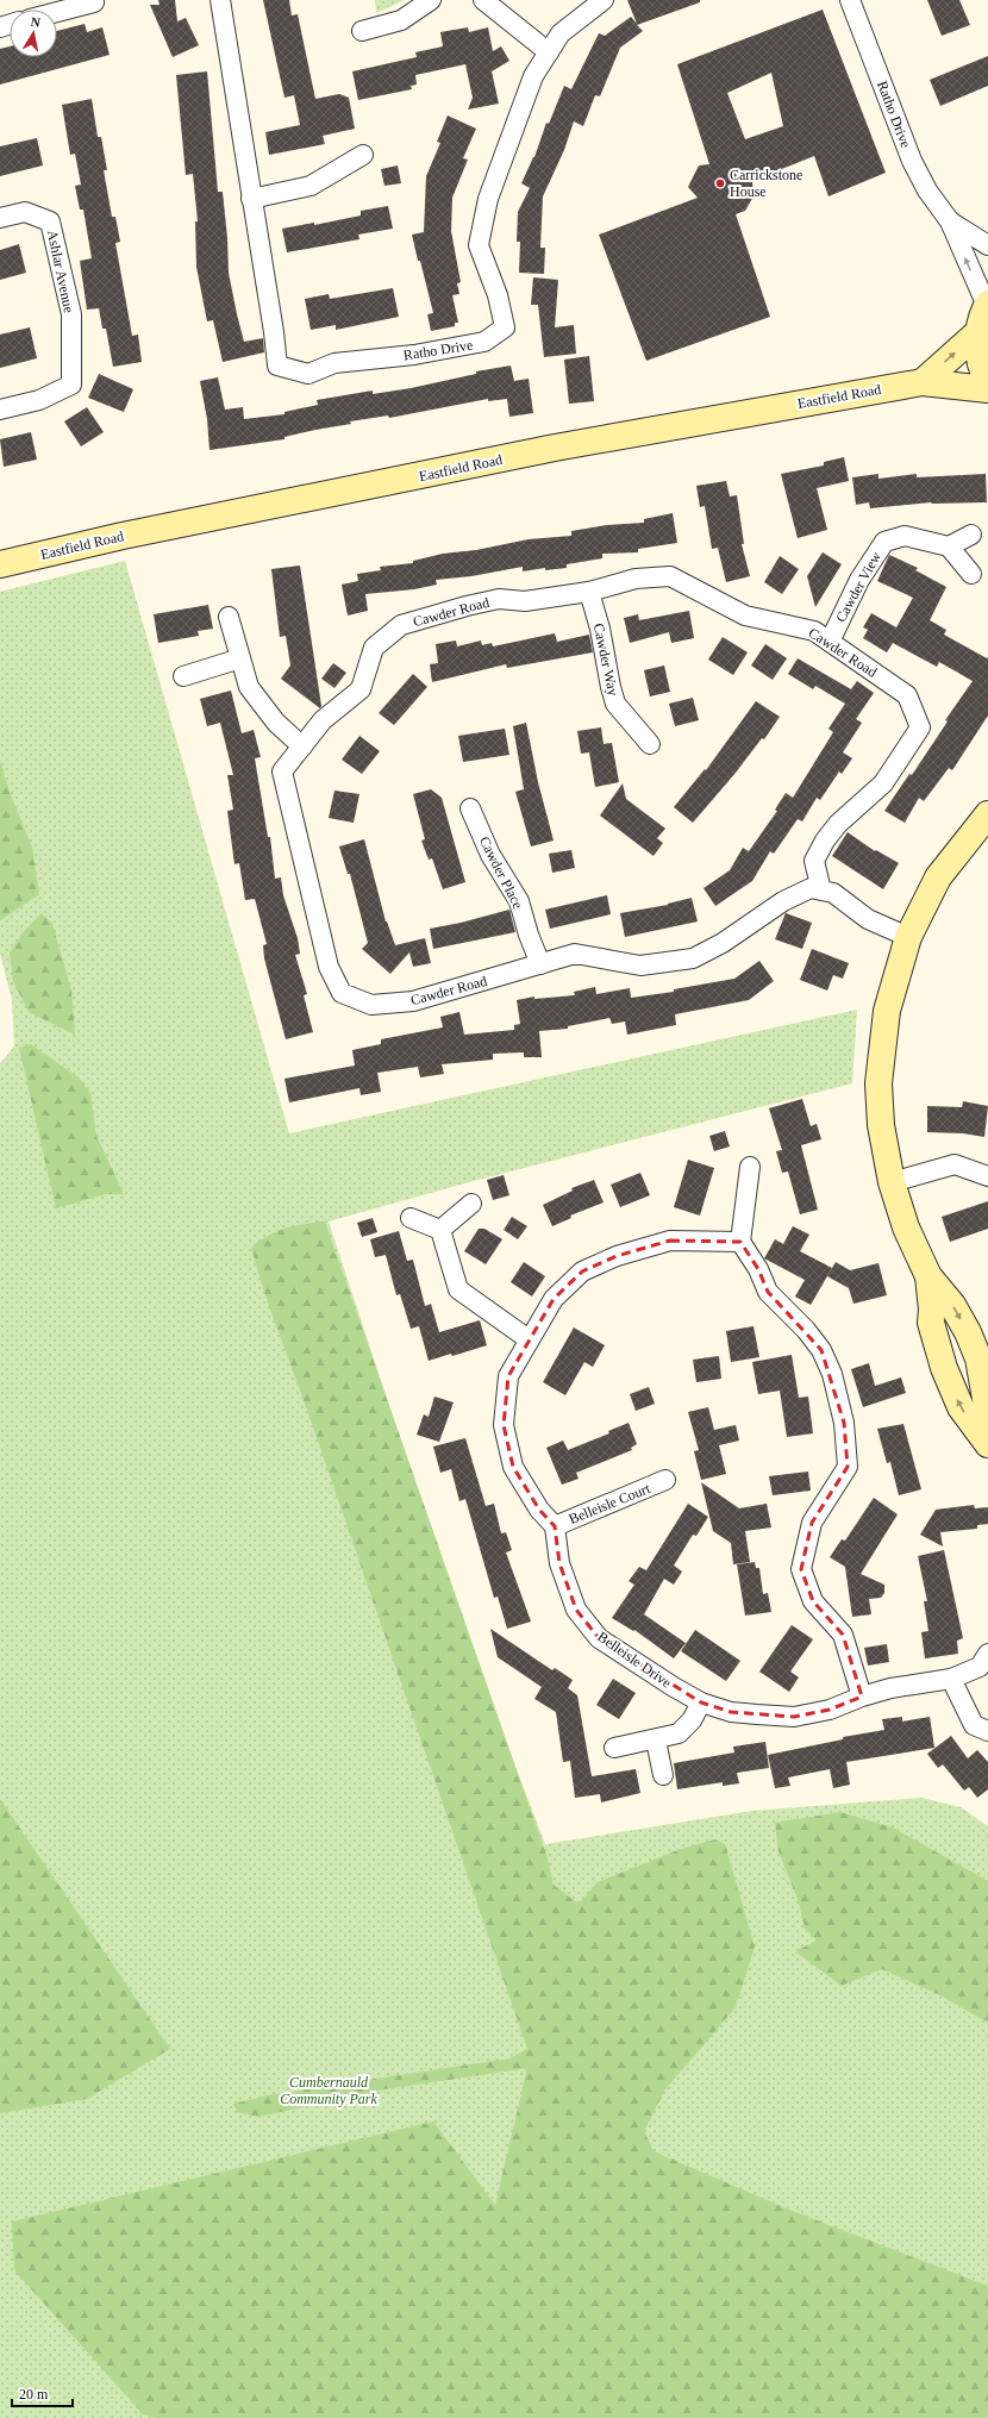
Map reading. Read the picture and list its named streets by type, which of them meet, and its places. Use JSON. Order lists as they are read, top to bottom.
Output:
{
  "streets": {
    "street": [
      "Ratho Drive",
      "Ashlar Avenue",
      "Eastfield Road",
      "Cawder View",
      "Cawder Road",
      "Cawder Way",
      "Cawder Place",
      "Belleisle Court",
      "Belleisle Drive"
    ]
  },
  "crossings": [
    ["Cawder View", "Cawder Road"],
    ["Cawder Road", "Cawder Way"],
    ["Cawder Road", "Cawder Place"],
    ["Belleisle Court", "Belleisle Drive"]
  ],
  "parks": ["Cumbernauld Community Park"],
  "places": ["Carrickstone House"],
  "scale_bar": "20 m",
  "north": "top"
}
